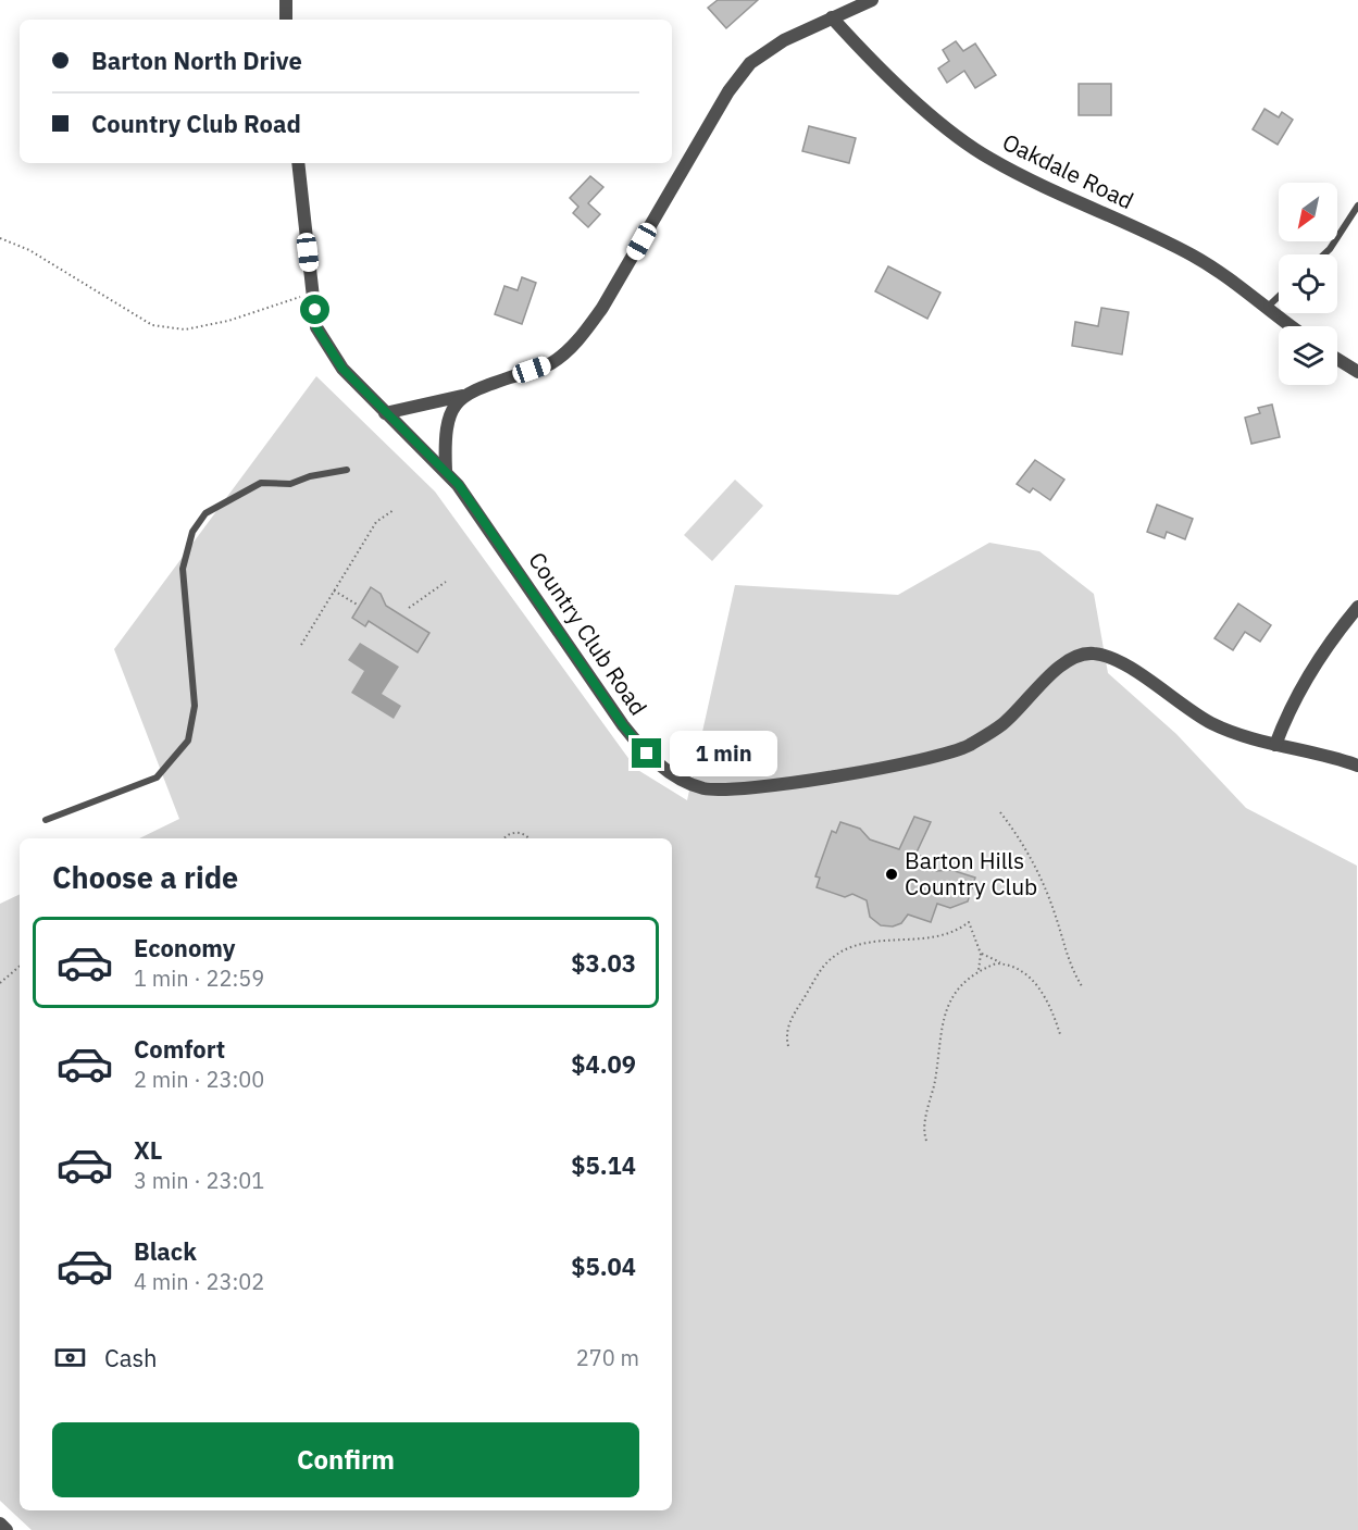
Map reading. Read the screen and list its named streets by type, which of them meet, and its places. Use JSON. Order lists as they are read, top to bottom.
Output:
{
  "streets": {
    "street": ["Oakdale Road", "Country Club Road"]
  },
  "places": ["Barton Hills Country Club"],
  "north": "bottom left",
  "page": {
    "banner": ["Barton North Drive", "Country Club Road"],
    "bubble": "1 min",
    "heading": "Choose a ride",
    "list": [
      {
        "name": "Economy",
        "note": "1 min · 22:59",
        "value": "$3.03"
      },
      {
        "name": "Comfort",
        "note": "2 min · 23:00",
        "value": "$4.09"
      },
      {
        "name": "XL",
        "note": "3 min · 23:01",
        "value": "$5.14"
      },
      {
        "name": "Black",
        "note": "4 min · 23:02",
        "value": "$5.04"
      }
    ],
    "pay": ["Cash", "270 m"],
    "buttons": "Confirm"
  }
}
